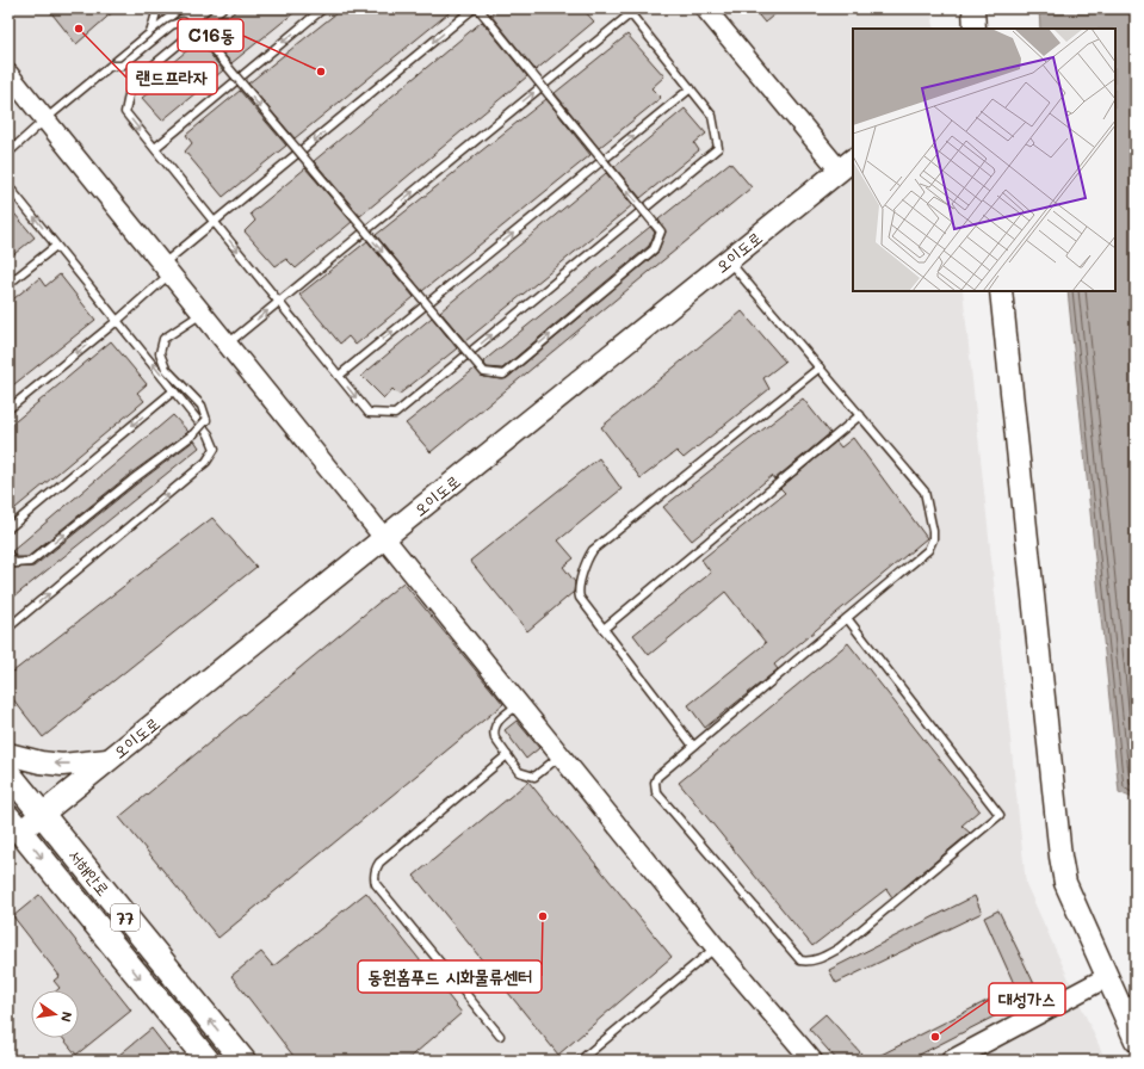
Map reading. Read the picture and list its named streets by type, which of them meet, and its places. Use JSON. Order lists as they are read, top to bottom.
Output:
{
  "streets": {
    "main road": ["오이도로", "서해안로", "77"]
  },
  "crossings": [
    ["오이도로", "서해안로"]
  ],
  "places": [
    "랜드프라자",
    "C16동",
    "동원홈푸드 시화물류센터",
    "대성가스"
  ],
  "north": "right"
}
